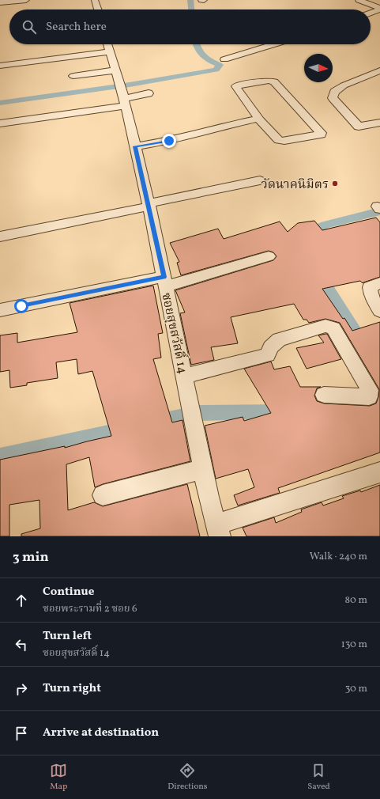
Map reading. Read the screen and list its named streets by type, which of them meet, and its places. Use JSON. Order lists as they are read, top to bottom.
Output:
{
  "streets": {
    "street": ["ซอยสุขสวัสดิ์ 14"]
  },
  "places": ["วัดนาคนิมิตร"],
  "north": "right",
  "page": {
    "search": "Search here",
    "heading": ["3 min", "Walk · 240 m"],
    "list": [
      ["Continue", "ซอยพระรามที่ 2 ซอย 6", "80 m"],
      ["Turn left", "ซอยสุขสวัสดิ์ 14", "130 m"],
      ["Turn right", "30 m"],
      "Arrive at destination"
    ],
    "nav": ["Map", "Directions", "Saved"]
  }
}
